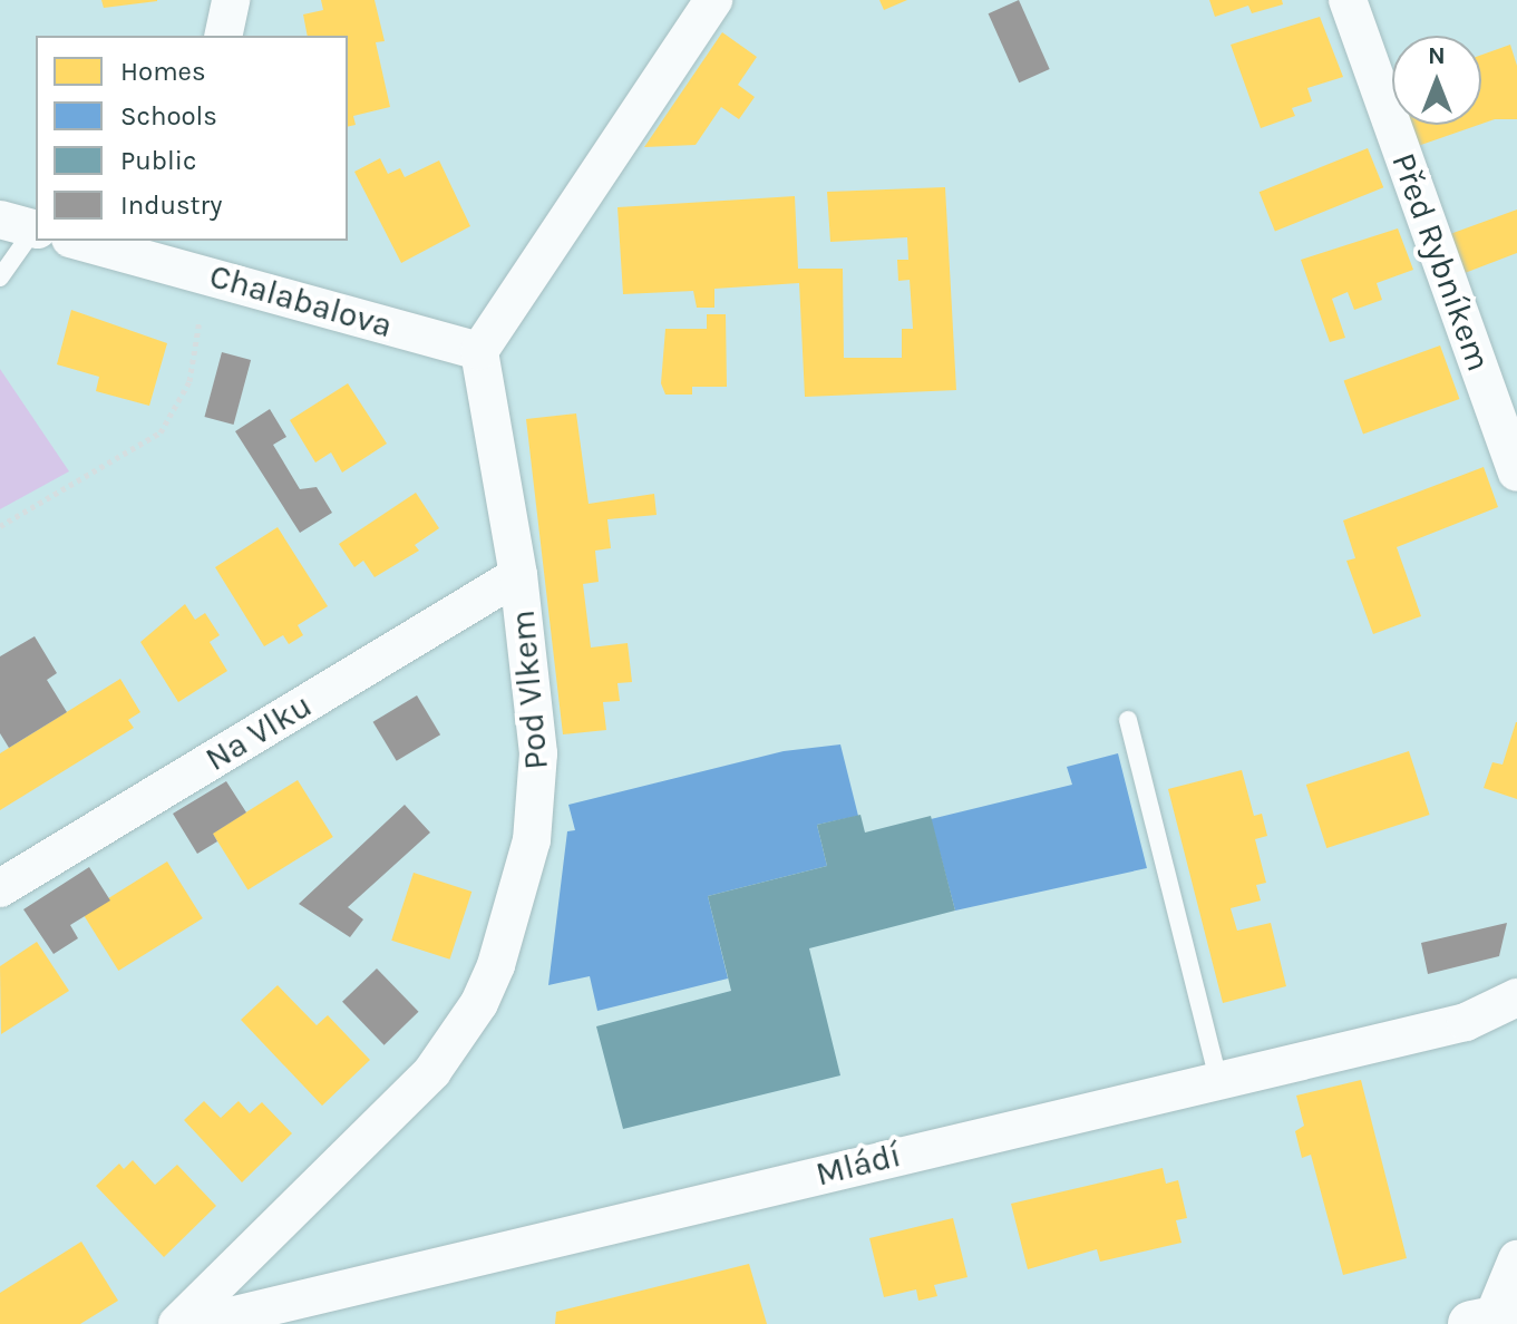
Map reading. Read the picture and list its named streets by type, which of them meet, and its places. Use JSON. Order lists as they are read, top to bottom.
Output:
{
  "streets": {
    "street": [
      "Před Rybníkem",
      "Chalabalova",
      "Pod Vlkem",
      "Na Vlku",
      "Mládí"
    ]
  },
  "crossings": [
    ["Chalabalova", "Pod Vlkem"],
    ["Pod Vlkem", "Na Vlku"]
  ],
  "legend": [
    "Homes",
    "Schools",
    "Public",
    "Industry"
  ],
  "north": "top"
}
